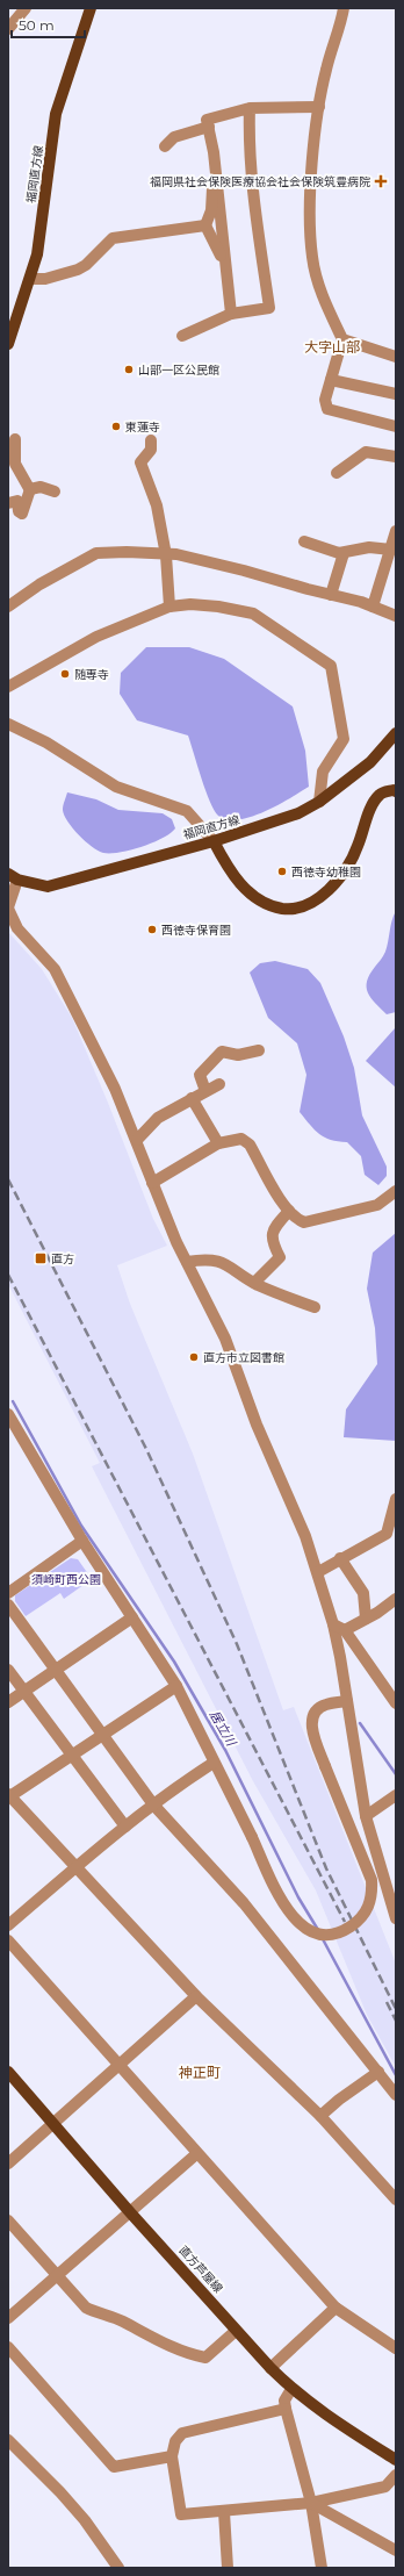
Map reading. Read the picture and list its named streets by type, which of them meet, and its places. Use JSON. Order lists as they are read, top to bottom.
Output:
{
  "streets": {
    "main road": ["福岡直方線", "直方芦屋線"]
  },
  "districts": ["大字山部", "神正町"],
  "water": ["居立川"],
  "parks": ["須崎町西公園"],
  "places": {
    "health": ["福岡県社会保険医療協会社会保険筑豊病院"],
    "other": [
      "山部一区公民館",
      "東蓮寺",
      "随専寺",
      "西徳寺幼稚園",
      "西徳寺保育園",
      "直方市立図書館"
    ],
    "transit": ["直方"]
  },
  "scale_bar": "50 m"
}
